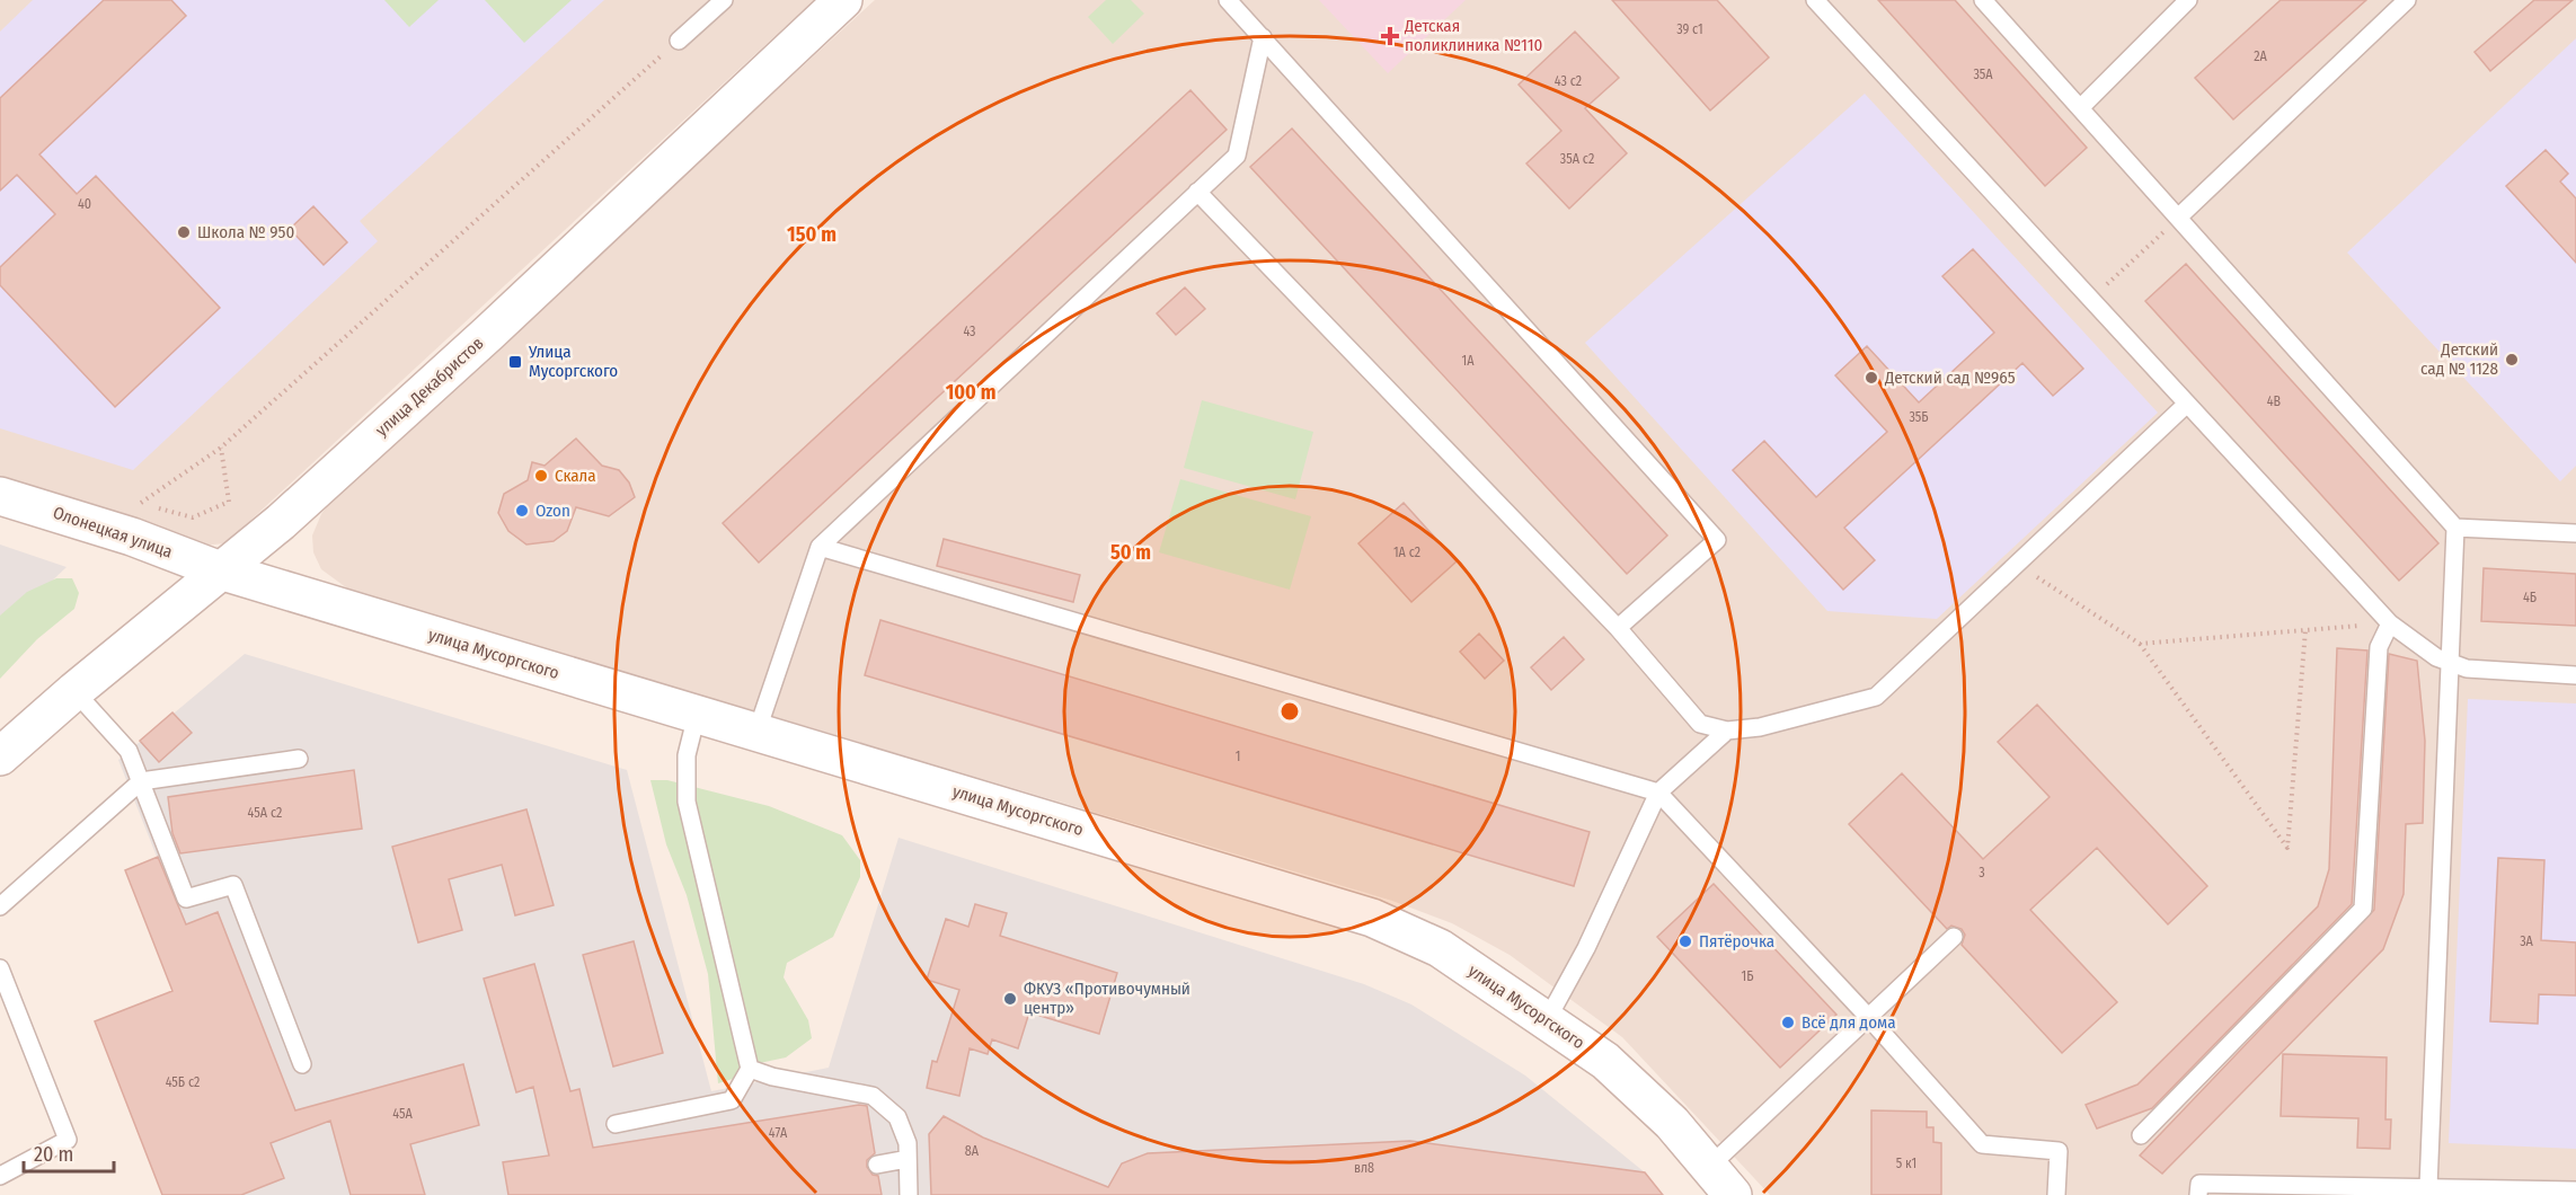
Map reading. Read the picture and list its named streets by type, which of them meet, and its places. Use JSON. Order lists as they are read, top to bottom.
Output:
{
  "streets": {
    "street": ["улица Декабристов", "Олонецкая улица", "улица Мусоргского"]
  },
  "crossings": [
    ["улица Декабристов", "Олонецкая улица"],
    ["улица Декабристов", "улица Мусоргского"],
    ["Олонецкая улица", "улица Мусоргского"]
  ],
  "places": {
    "health": ["Детская поликлиника №110"],
    "other": [
      "Школа № 950",
      "Детский сад № 1128",
      "Детский сад №965",
      "Скала",
      "Ozon",
      "Пятёрочка",
      "ФКУЗ «Противочумный центр»",
      "Всё для дома"
    ],
    "transit": ["Улица Мусоргского"]
  },
  "house_numbers": [
    "39 с1",
    "2А",
    "35А",
    "43 с2",
    "35А с2",
    "40",
    "43",
    "1А",
    "4В",
    "35Б",
    "1А с2",
    "4Б",
    "1",
    "45А с2",
    "3",
    "3А",
    "1Б",
    "45Б с2",
    "45А",
    "47А",
    "8А",
    "5 к1",
    "вл8"
  ],
  "scale_bar": "20 m",
  "rings": ["150 m", "100 m", "50 m"]
}
